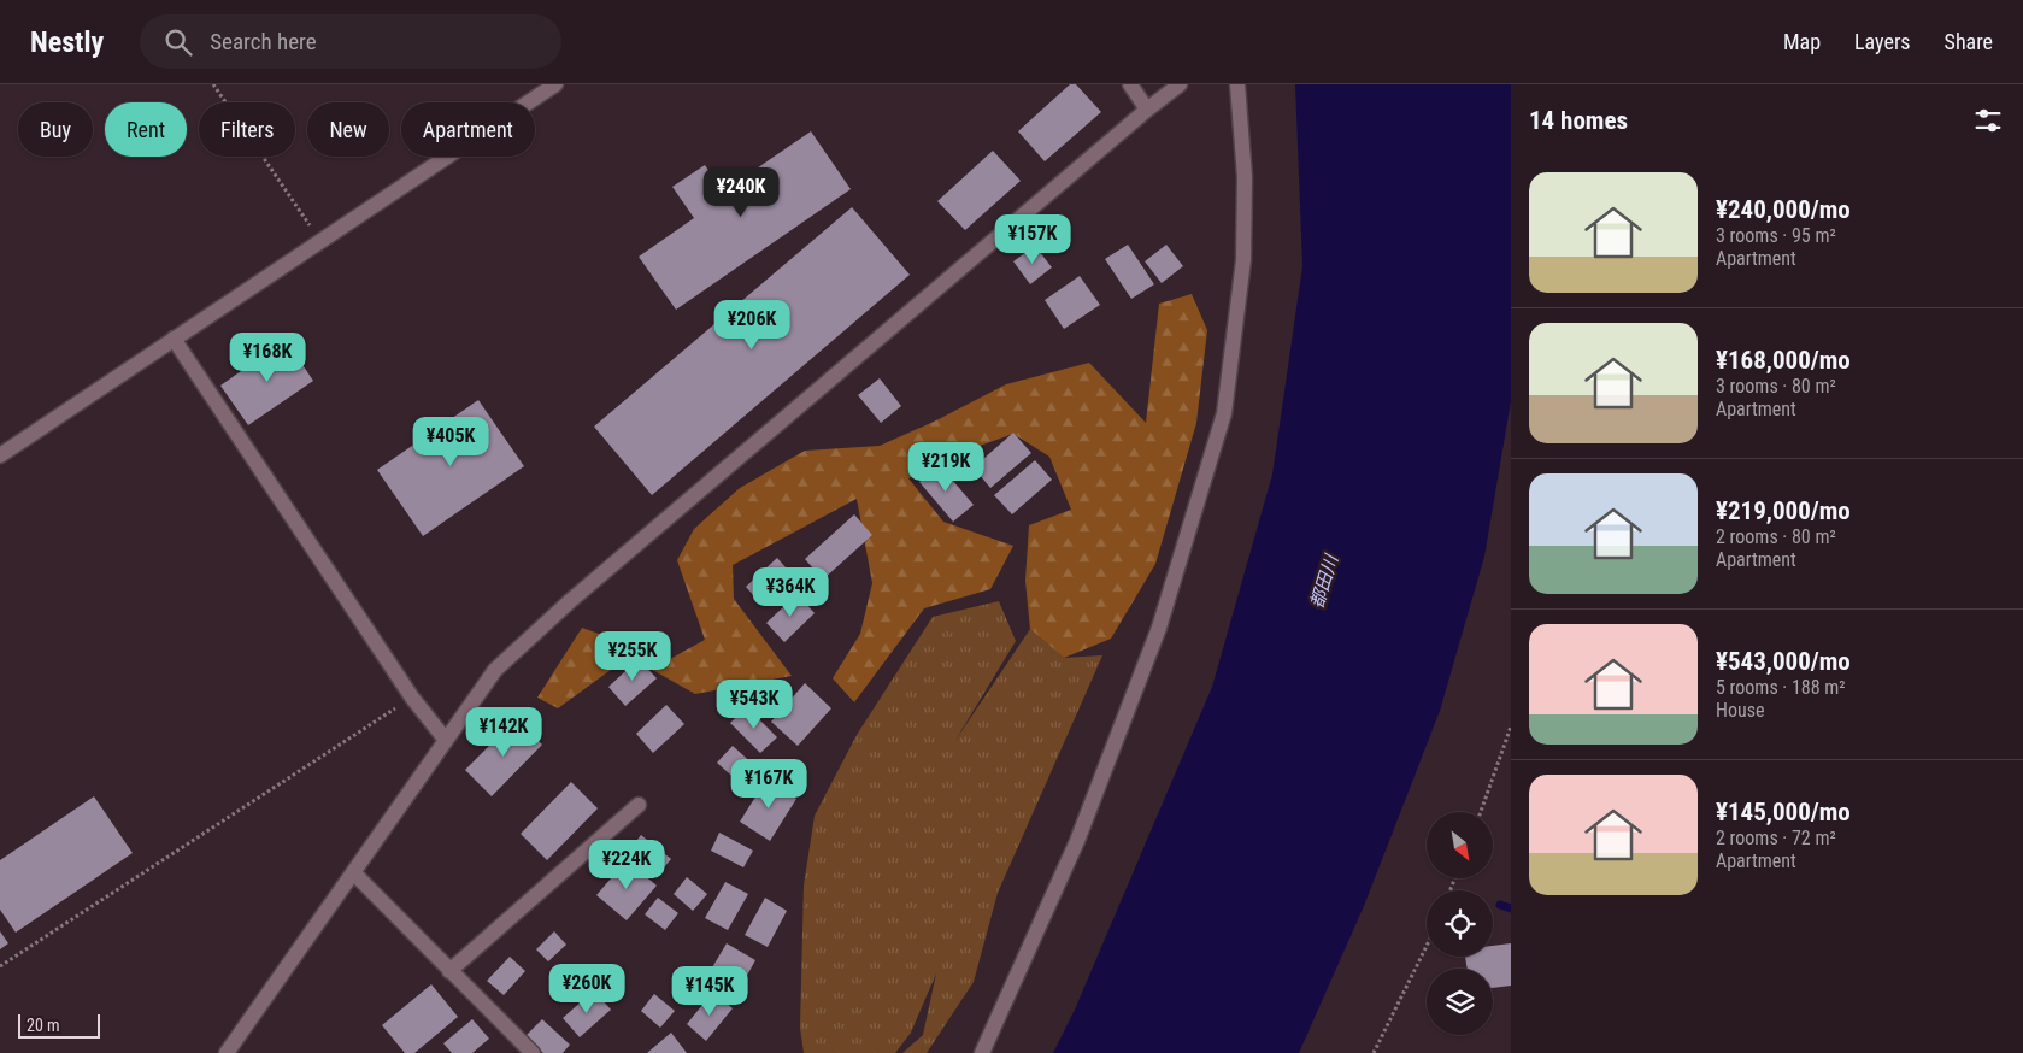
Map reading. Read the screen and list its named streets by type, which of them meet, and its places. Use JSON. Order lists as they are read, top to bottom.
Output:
{
  "water": ["都田川"],
  "scale_bar": "20 m",
  "north": "bottom right",
  "page": {
    "header": "Nestly",
    "search": "Search here",
    "nav": ["Map", "Layers", "Share"],
    "heading": "14 homes",
    "chip": [
      "Buy",
      "Rent",
      "Filters",
      "New",
      "Apartment"
    ],
    "list": [
      {
        "name": "¥240,000/mo",
        "note": "3 rooms · 95 m² · Apartment"
      },
      {
        "name": "¥168,000/mo",
        "note": "3 rooms · 80 m² · Apartment"
      },
      {
        "name": "¥219,000/mo",
        "note": "2 rooms · 80 m² · Apartment"
      },
      {
        "name": "¥543,000/mo",
        "note": "5 rooms · 188 m² · House"
      },
      {
        "name": "¥145,000/mo",
        "note": "2 rooms · 72 m² · Apartment"
      }
    ],
    "price": [
      "¥240K",
      "¥157K",
      "¥206K",
      "¥168K",
      "¥405K",
      "¥219K",
      "¥364K",
      "¥255K",
      "¥543K",
      "¥142K",
      "¥167K",
      "¥224K",
      "¥260K",
      "¥145K"
    ],
    "scale": "20 m"
  }
}
